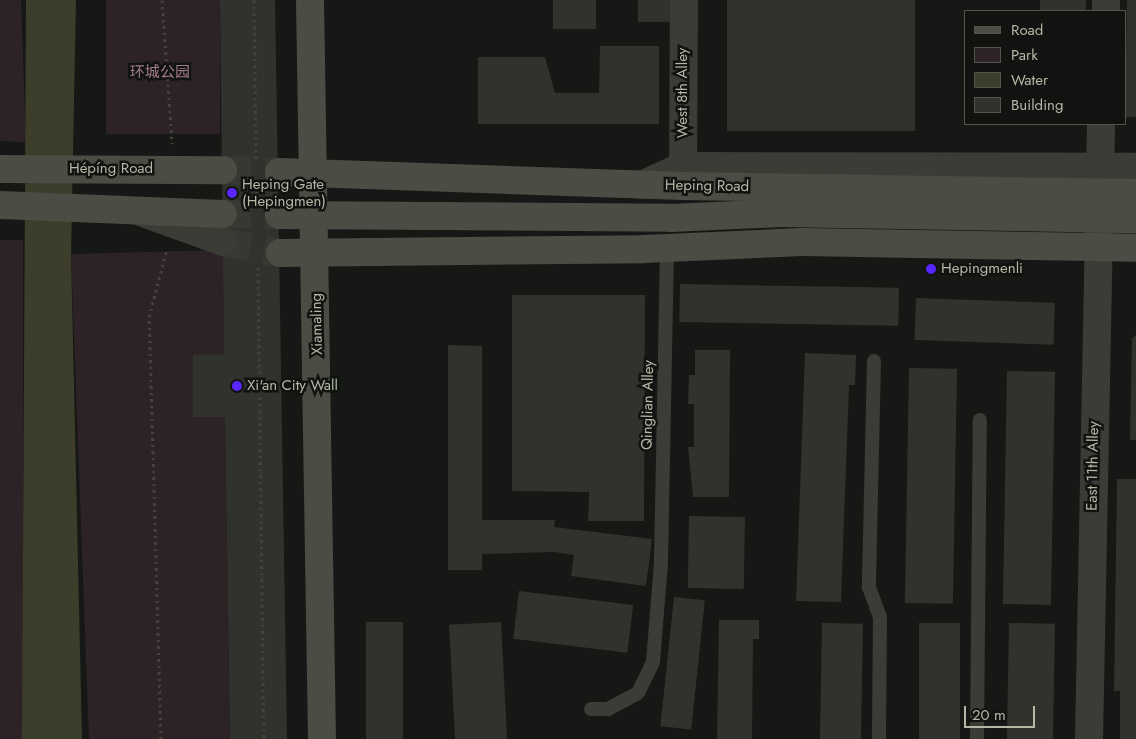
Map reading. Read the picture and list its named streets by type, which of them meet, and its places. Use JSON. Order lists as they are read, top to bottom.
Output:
{
  "streets": {
    "main road": ["Hépíng Road", "Heping Road", "Xiamaling"],
    "street": ["West 8th Alley", "East 11th Alley"],
    "lane": ["Qinglian Alley"]
  },
  "crossings": [
    ["West 8th Alley", "Heping Road"],
    ["Heping Road", "Xiamaling"],
    ["Heping Road", "East 11th Alley"]
  ],
  "parks": ["环城公园"],
  "places": ["Heping Gate (Hepingmen)", "Hepingmenli", "Xi'an City Wall"],
  "legend": [
    "Road",
    "Park",
    "Water",
    "Building"
  ],
  "scale_bar": "20 m"
}
